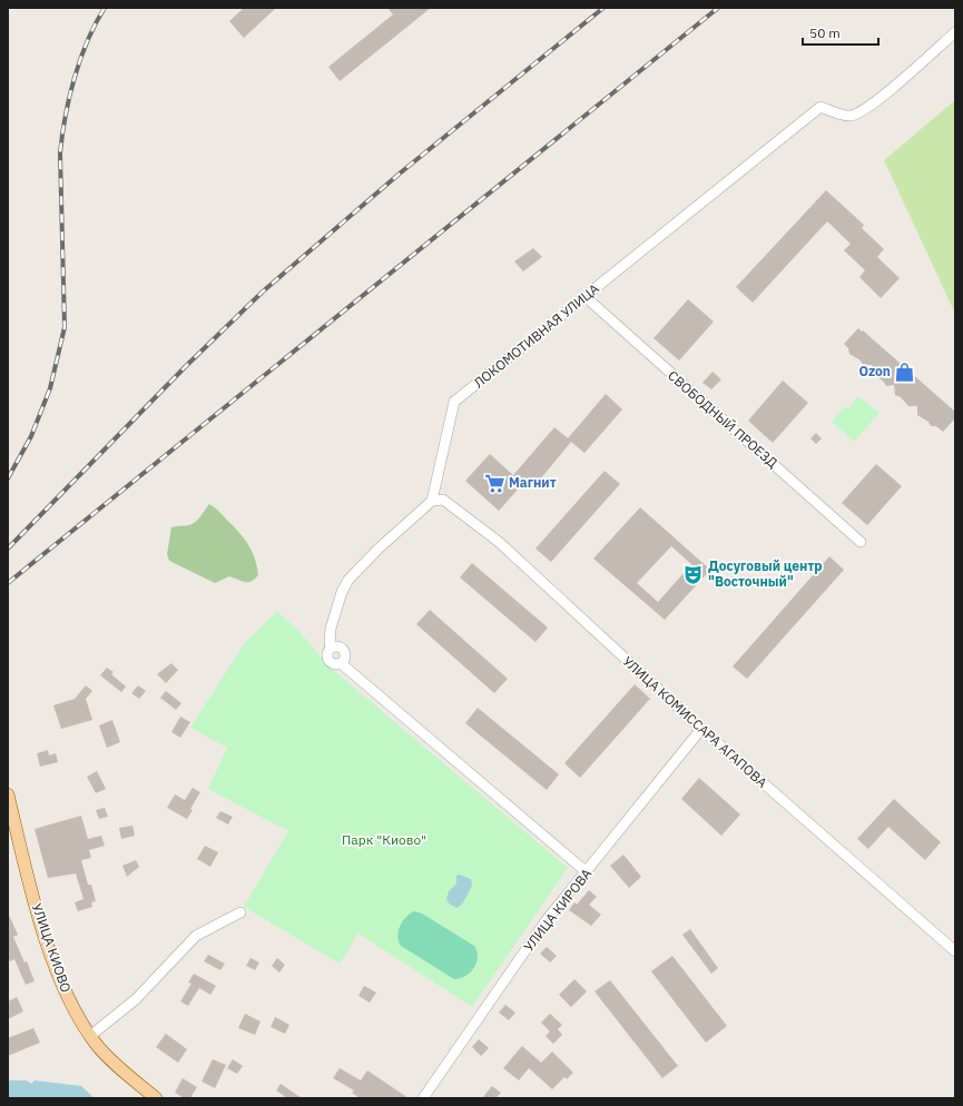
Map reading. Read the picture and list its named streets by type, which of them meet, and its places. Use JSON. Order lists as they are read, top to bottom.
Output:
{
  "streets": {
    "main road": ["УЛИЦА КИОВО"],
    "street": [
      "ЛОКОМОТИВНАЯ УЛИЦА",
      "СВОБОДНЫЙ ПРОЕЗД",
      "УЛИЦА КОМИССАРА АГАПОВА",
      "УЛИЦА КИРОВА"
    ]
  },
  "crossings": [
    ["ЛОКОМОТИВНАЯ УЛИЦА", "СВОБОДНЫЙ ПРОЕЗД"],
    ["ЛОКОМОТИВНАЯ УЛИЦА", "УЛИЦА КОМИССАРА АГАПОВА"],
    ["УЛИЦА КОМИССАРА АГАПОВА", "УЛИЦА КИРОВА"]
  ],
  "parks": ["Парк \"Киово\""],
  "places": {
    "shop": ["Ozon"],
    "supermarket": ["Магнит"],
    "theatre": ["Досуговый центр \"Восточный\""]
  },
  "scale_bar": "50 m"
}
